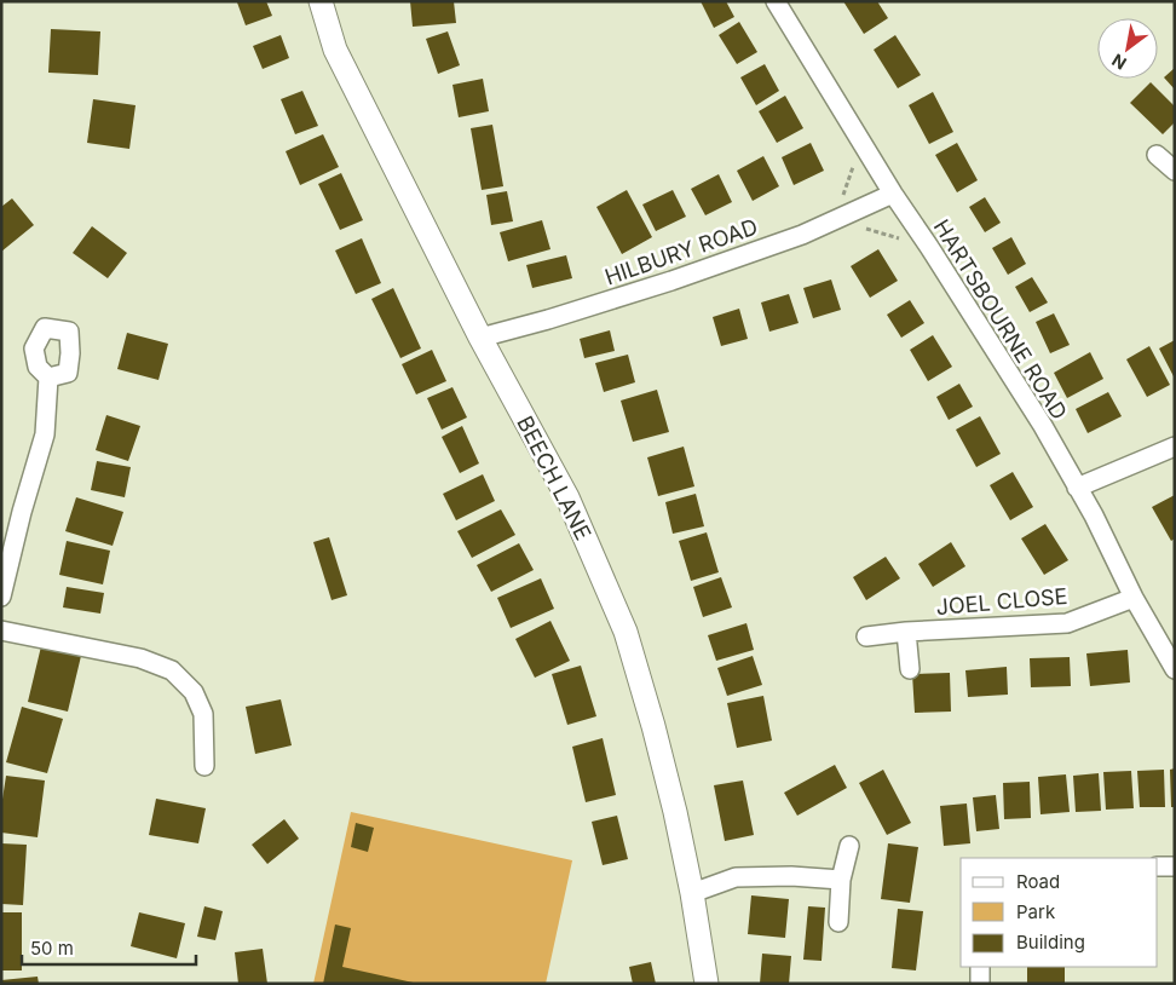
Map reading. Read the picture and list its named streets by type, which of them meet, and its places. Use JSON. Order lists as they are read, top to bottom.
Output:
{
  "streets": {
    "street": [
      "HILBURY ROAD",
      "HARTSBOURNE ROAD",
      "BEECH LANE",
      "JOEL CLOSE"
    ]
  },
  "crossings": [
    ["HILBURY ROAD", "HARTSBOURNE ROAD"],
    ["HILBURY ROAD", "BEECH LANE"],
    ["HARTSBOURNE ROAD", "JOEL CLOSE"]
  ],
  "legend": ["Road", "Park", "Building"],
  "scale_bar": "50 m",
  "north": "bottom left"
}
